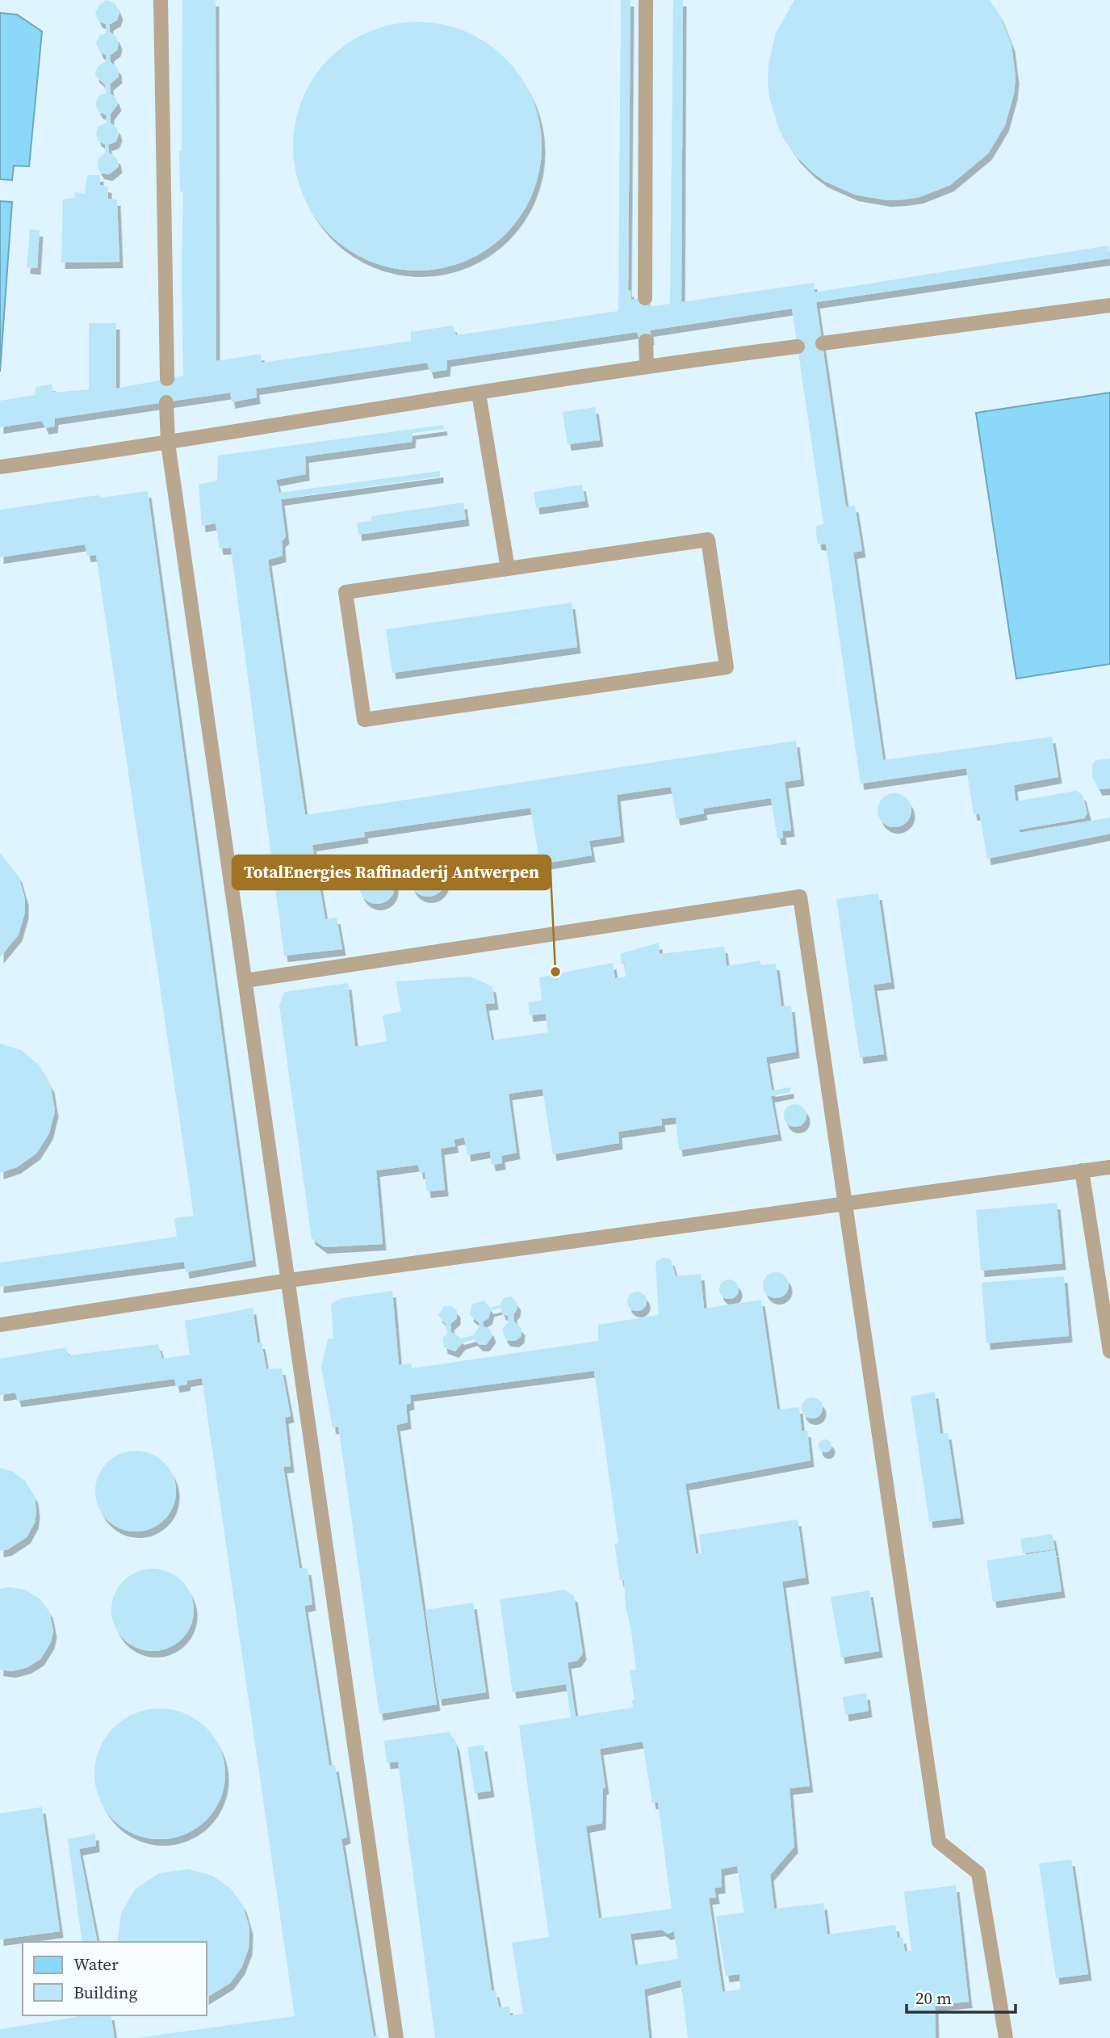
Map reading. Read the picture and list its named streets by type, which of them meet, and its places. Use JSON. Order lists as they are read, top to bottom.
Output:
{
  "places": ["TotalEnergies Raffinaderij Antwerpen"],
  "legend": ["Water", "Building"],
  "scale_bar": "20 m"
}
